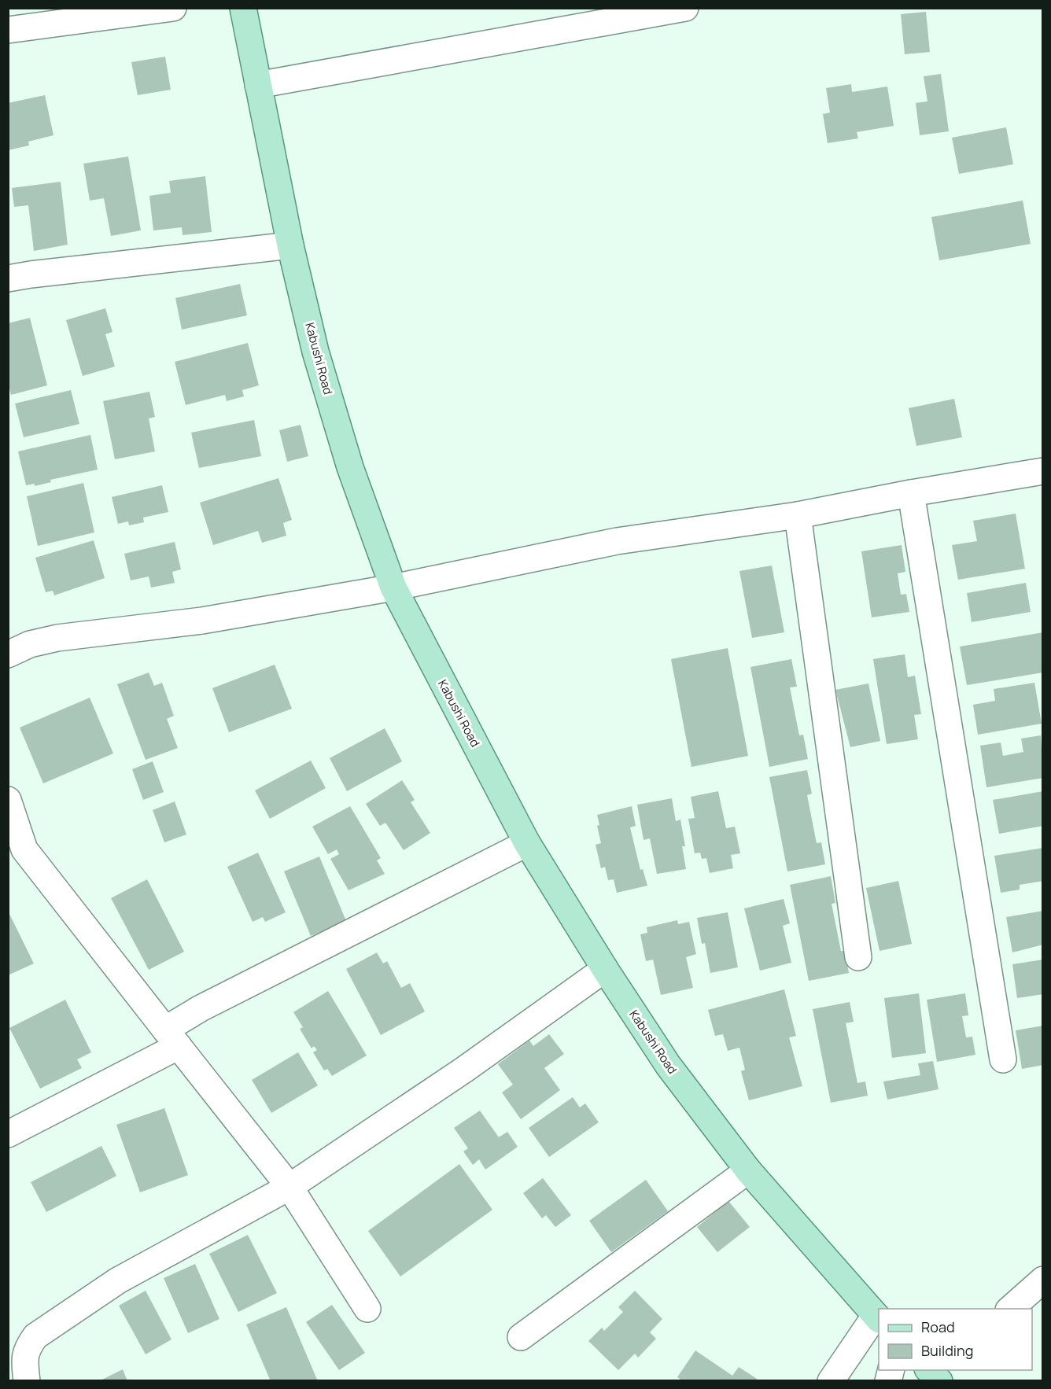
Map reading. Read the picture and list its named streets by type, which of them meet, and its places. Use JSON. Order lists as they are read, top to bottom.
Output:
{
  "streets": {
    "main road": ["Kabushi Road"]
  },
  "legend": ["Road", "Building"]
}
